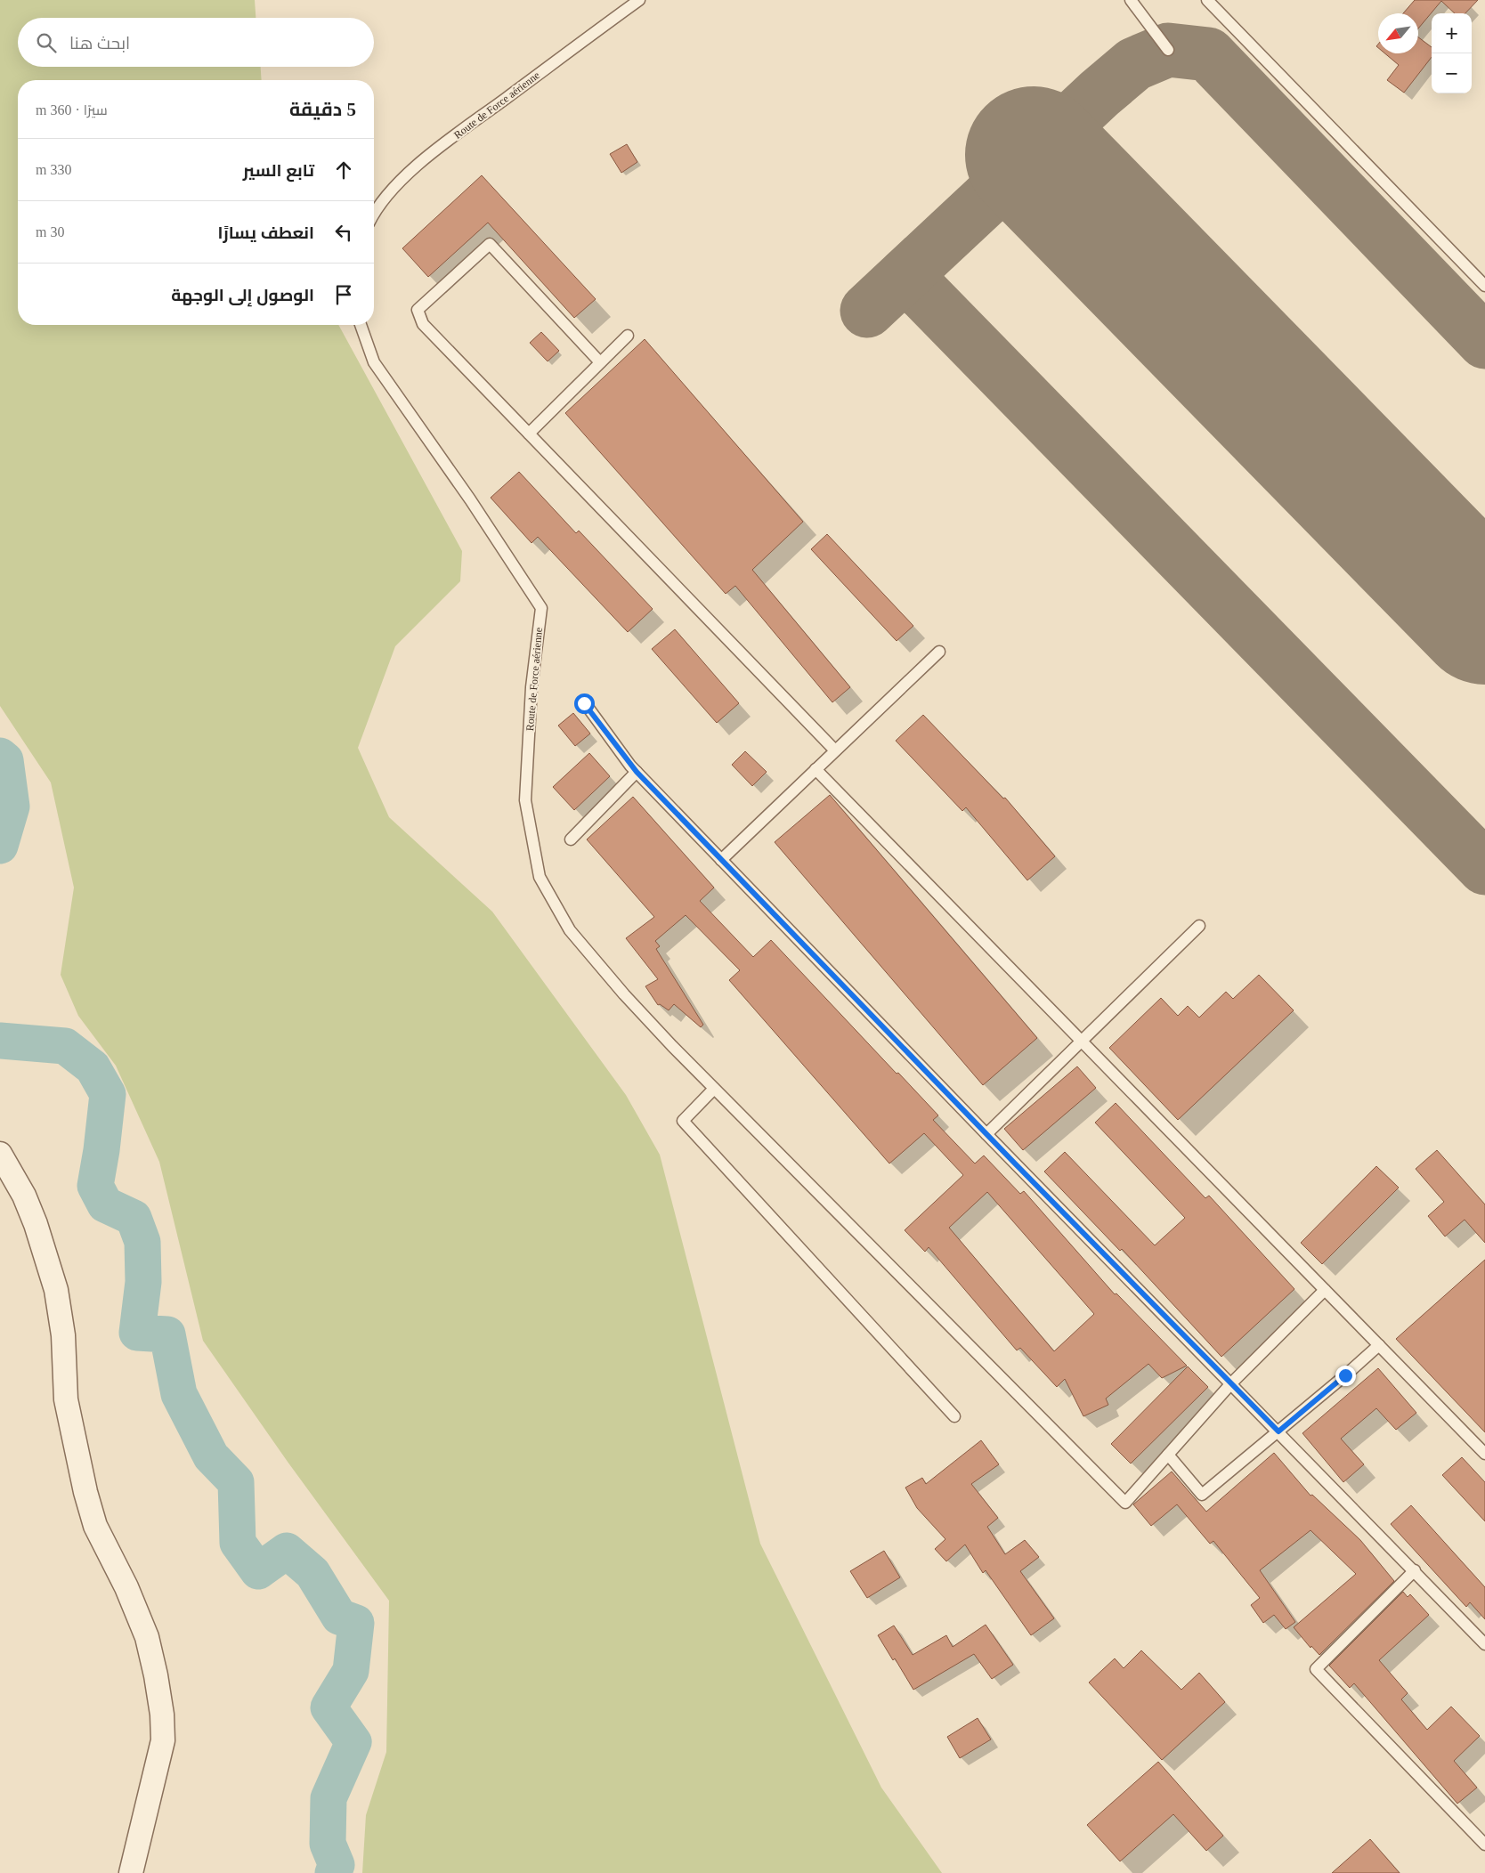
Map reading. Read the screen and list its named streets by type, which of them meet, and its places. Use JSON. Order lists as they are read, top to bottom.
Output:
{
  "streets": {
    "lane": ["Route de Force aérienne"]
  },
  "north": "bottom left",
  "page": {
    "map_buttons": ["+", "−"],
    "search": "ابحث هنا",
    "heading": ["5 دقيقة", "سيرًا · 360 m"],
    "list": [
      ["تابع السير", "330 m"],
      ["انعطف يسارًا", "30 m"],
      "الوصول إلى الوجهة"
    ]
  }
}
